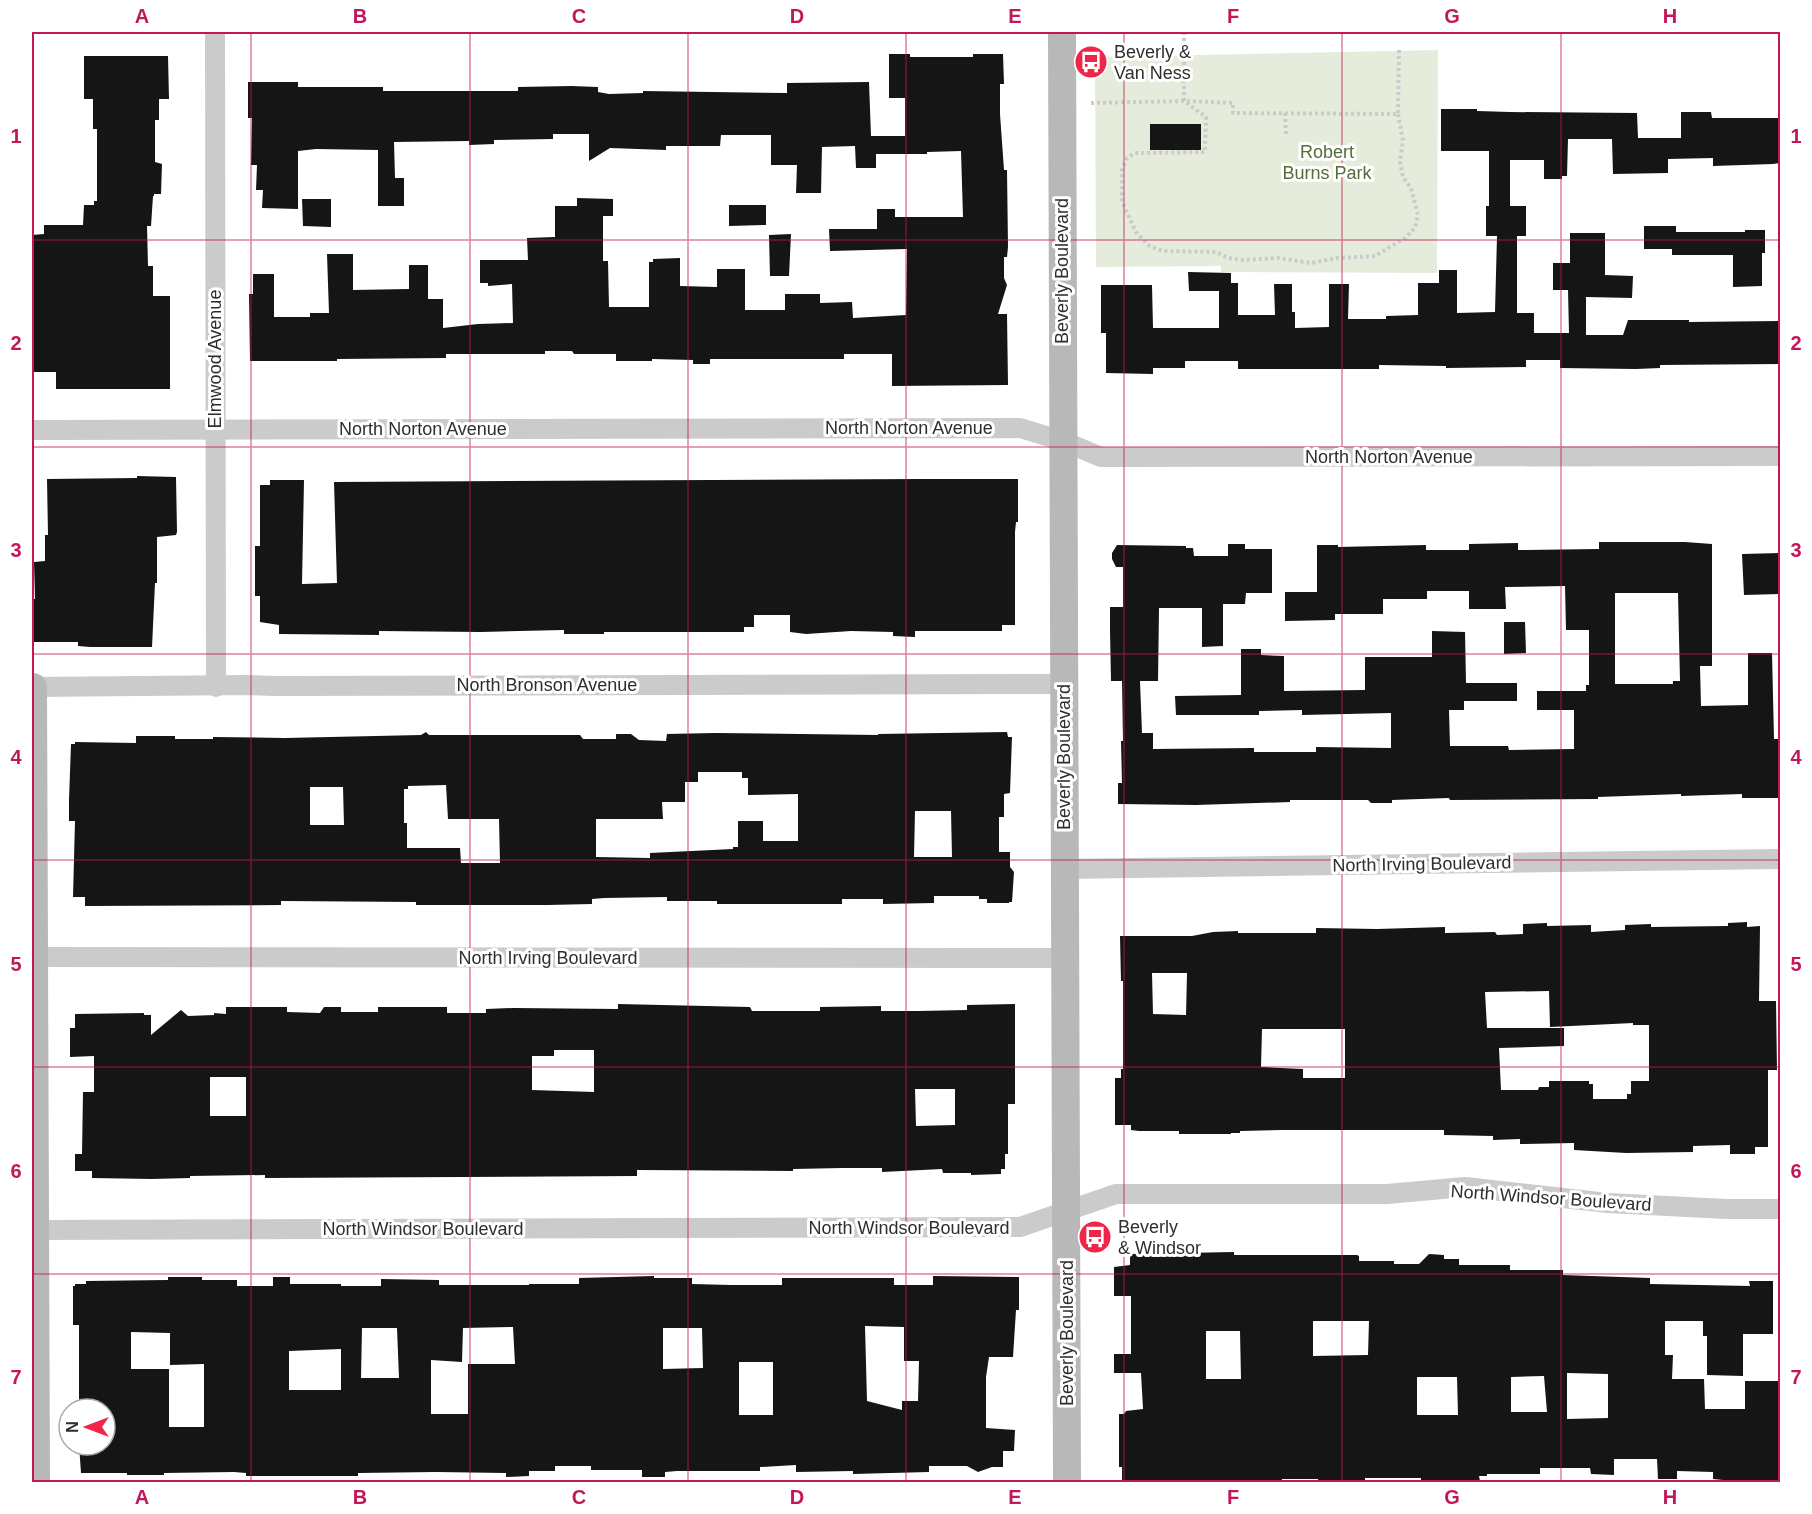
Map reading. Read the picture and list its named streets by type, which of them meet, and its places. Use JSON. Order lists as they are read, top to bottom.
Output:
{
  "streets": {
    "main road": ["Beverly Boulevard"],
    "street": [
      "Elmwood Avenue",
      "North Norton Avenue",
      "North Bronson Avenue",
      "North Irving Boulevard",
      "North Windsor Boulevard"
    ]
  },
  "crossings": [
    ["Beverly Boulevard", "North Norton Avenue"],
    ["Beverly Boulevard", "North Bronson Avenue"],
    ["Beverly Boulevard", "North Irving Boulevard"],
    ["Beverly Boulevard", "North Windsor Boulevard"],
    ["Elmwood Avenue", "North Norton Avenue"],
    ["Elmwood Avenue", "North Bronson Avenue"]
  ],
  "parks": ["Robert Burns Park"],
  "places": {
    "bus stop": ["Beverly & Van Ness", "Beverly & Windsor"]
  },
  "north": "left",
  "grid": {
    "columns": [
      "A",
      "B",
      "C",
      "D",
      "E",
      "F",
      "G",
      "H"
    ],
    "rows": [
      "1",
      "2",
      "3",
      "4",
      "5",
      "6",
      "7"
    ]
  }
}
